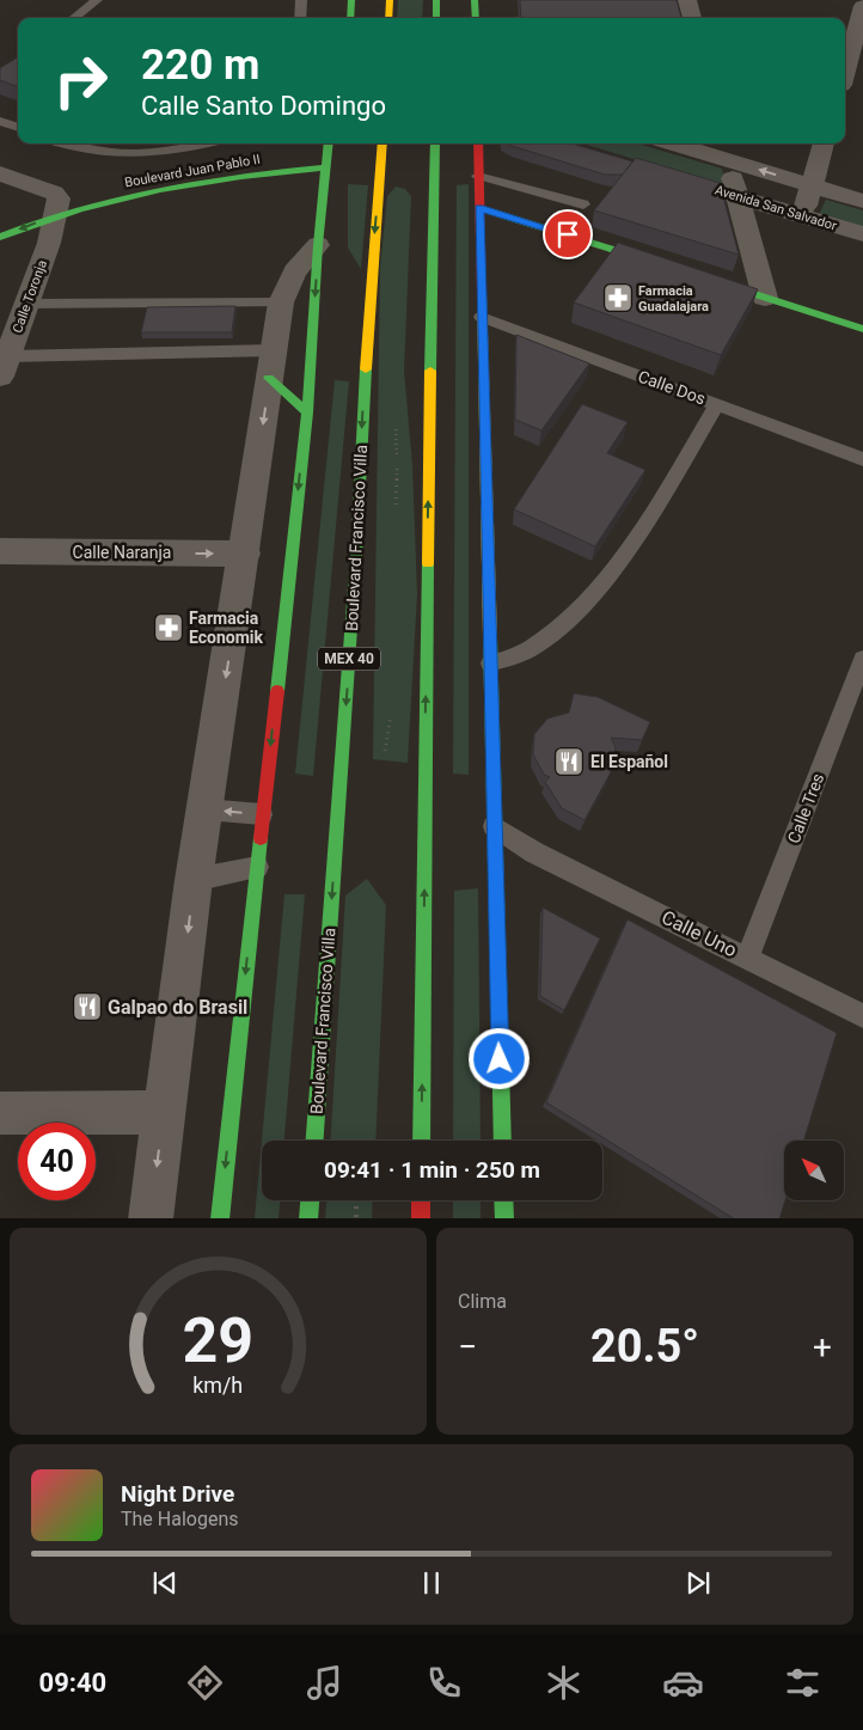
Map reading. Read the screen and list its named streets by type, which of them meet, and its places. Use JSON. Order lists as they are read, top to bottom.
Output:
{
  "streets": {
    "street": [
      "Boulevard Juan Pablo II",
      "Avenida San Salvador",
      "Calle Toronja",
      "Boulevard Francisco Villa",
      "Calle Naranja",
      "MEX 40"
    ],
    "lane": ["Calle Dos", "Calle Tres", "Calle Uno"]
  },
  "crossings": [
    ["Boulevard Juan Pablo II", "Calle Toronja"],
    ["Calle Tres", "Calle Uno"]
  ],
  "one_way": ["Calle Naranja"],
  "places": {
    "pharmacy": ["Farmacia Guadalajara", "Farmacia Economik"],
    "restaurant": ["El Español", "Galpao do Brasil"]
  },
  "north": "top left",
  "page": {
    "turn": ["220 m", "Calle Santo Domingo"],
    "limit": "40",
    "trip": "09:41 · 1 min · 250 m",
    "tile": "Clima",
    "heat": ["−", "20.5°", "+"],
    "song": ["Night Drive", "The Halogens"],
    "tabs": "09:40",
    "gauge": ["29", "km/h"]
  }
}
